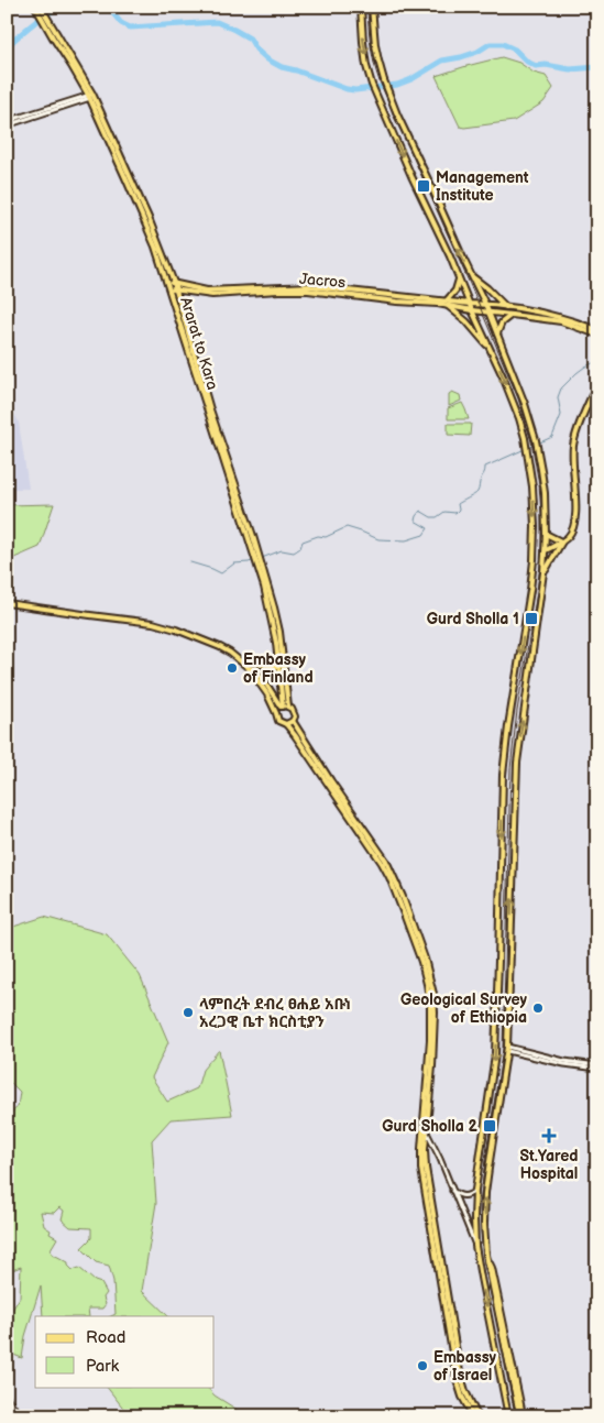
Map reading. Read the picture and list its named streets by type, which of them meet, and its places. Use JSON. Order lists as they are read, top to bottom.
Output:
{
  "streets": {
    "main road": ["Jacros", "Ararat to Kara"]
  },
  "crossings": [
    ["Jacros", "Ararat to Kara"]
  ],
  "places": {
    "transit": ["Management Institute", "Gurd Sholla 1", "Gurd Sholla 2"],
    "other": [
      "Embassy of Finland",
      "Geological Survey of Ethiopia",
      "ላምበረት ደብረ ፀሐይ አቡነ አረጋዊ ቤተ ክርስቲያን",
      "Embassy of Israel"
    ],
    "health": ["St.Yared Hospital"]
  },
  "legend": ["Road", "Park"]
}
